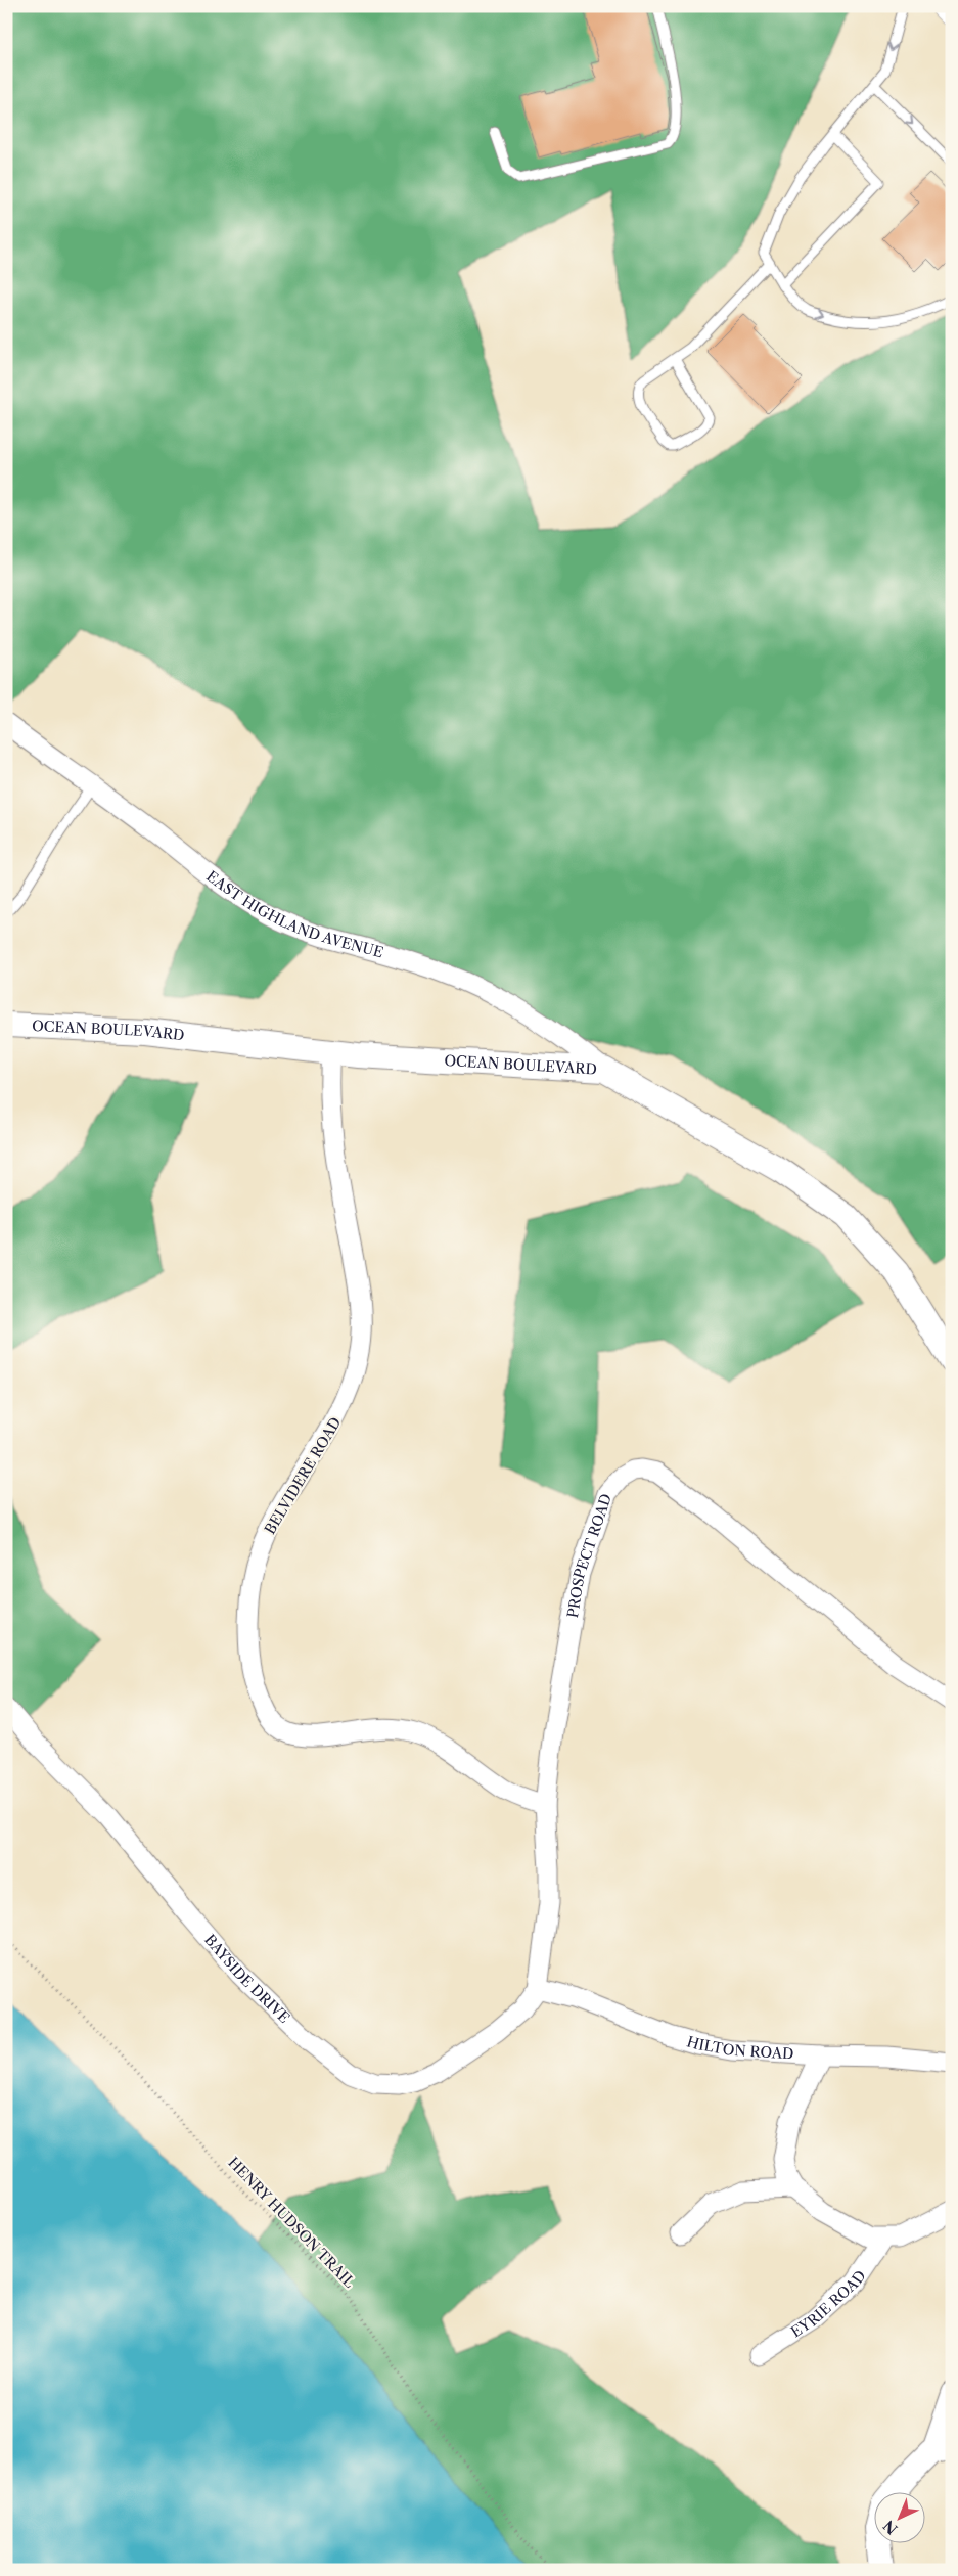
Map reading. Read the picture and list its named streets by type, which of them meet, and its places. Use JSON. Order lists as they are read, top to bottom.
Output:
{
  "streets": {
    "street": [
      "EAST HIGHLAND AVENUE",
      "OCEAN BOULEVARD",
      "BELVIDERE ROAD",
      "PROSPECT ROAD",
      "BAYSIDE DRIVE",
      "HILTON ROAD",
      "EYRIE ROAD"
    ],
    "path": ["HENRY HUDSON TRAIL"]
  },
  "crossings": [
    ["EAST HIGHLAND AVENUE", "OCEAN BOULEVARD"],
    ["OCEAN BOULEVARD", "BELVIDERE ROAD"],
    ["BELVIDERE ROAD", "PROSPECT ROAD"],
    ["PROSPECT ROAD", "BAYSIDE DRIVE"],
    ["PROSPECT ROAD", "HILTON ROAD"],
    ["BAYSIDE DRIVE", "HILTON ROAD"]
  ],
  "north": "bottom left"
}
